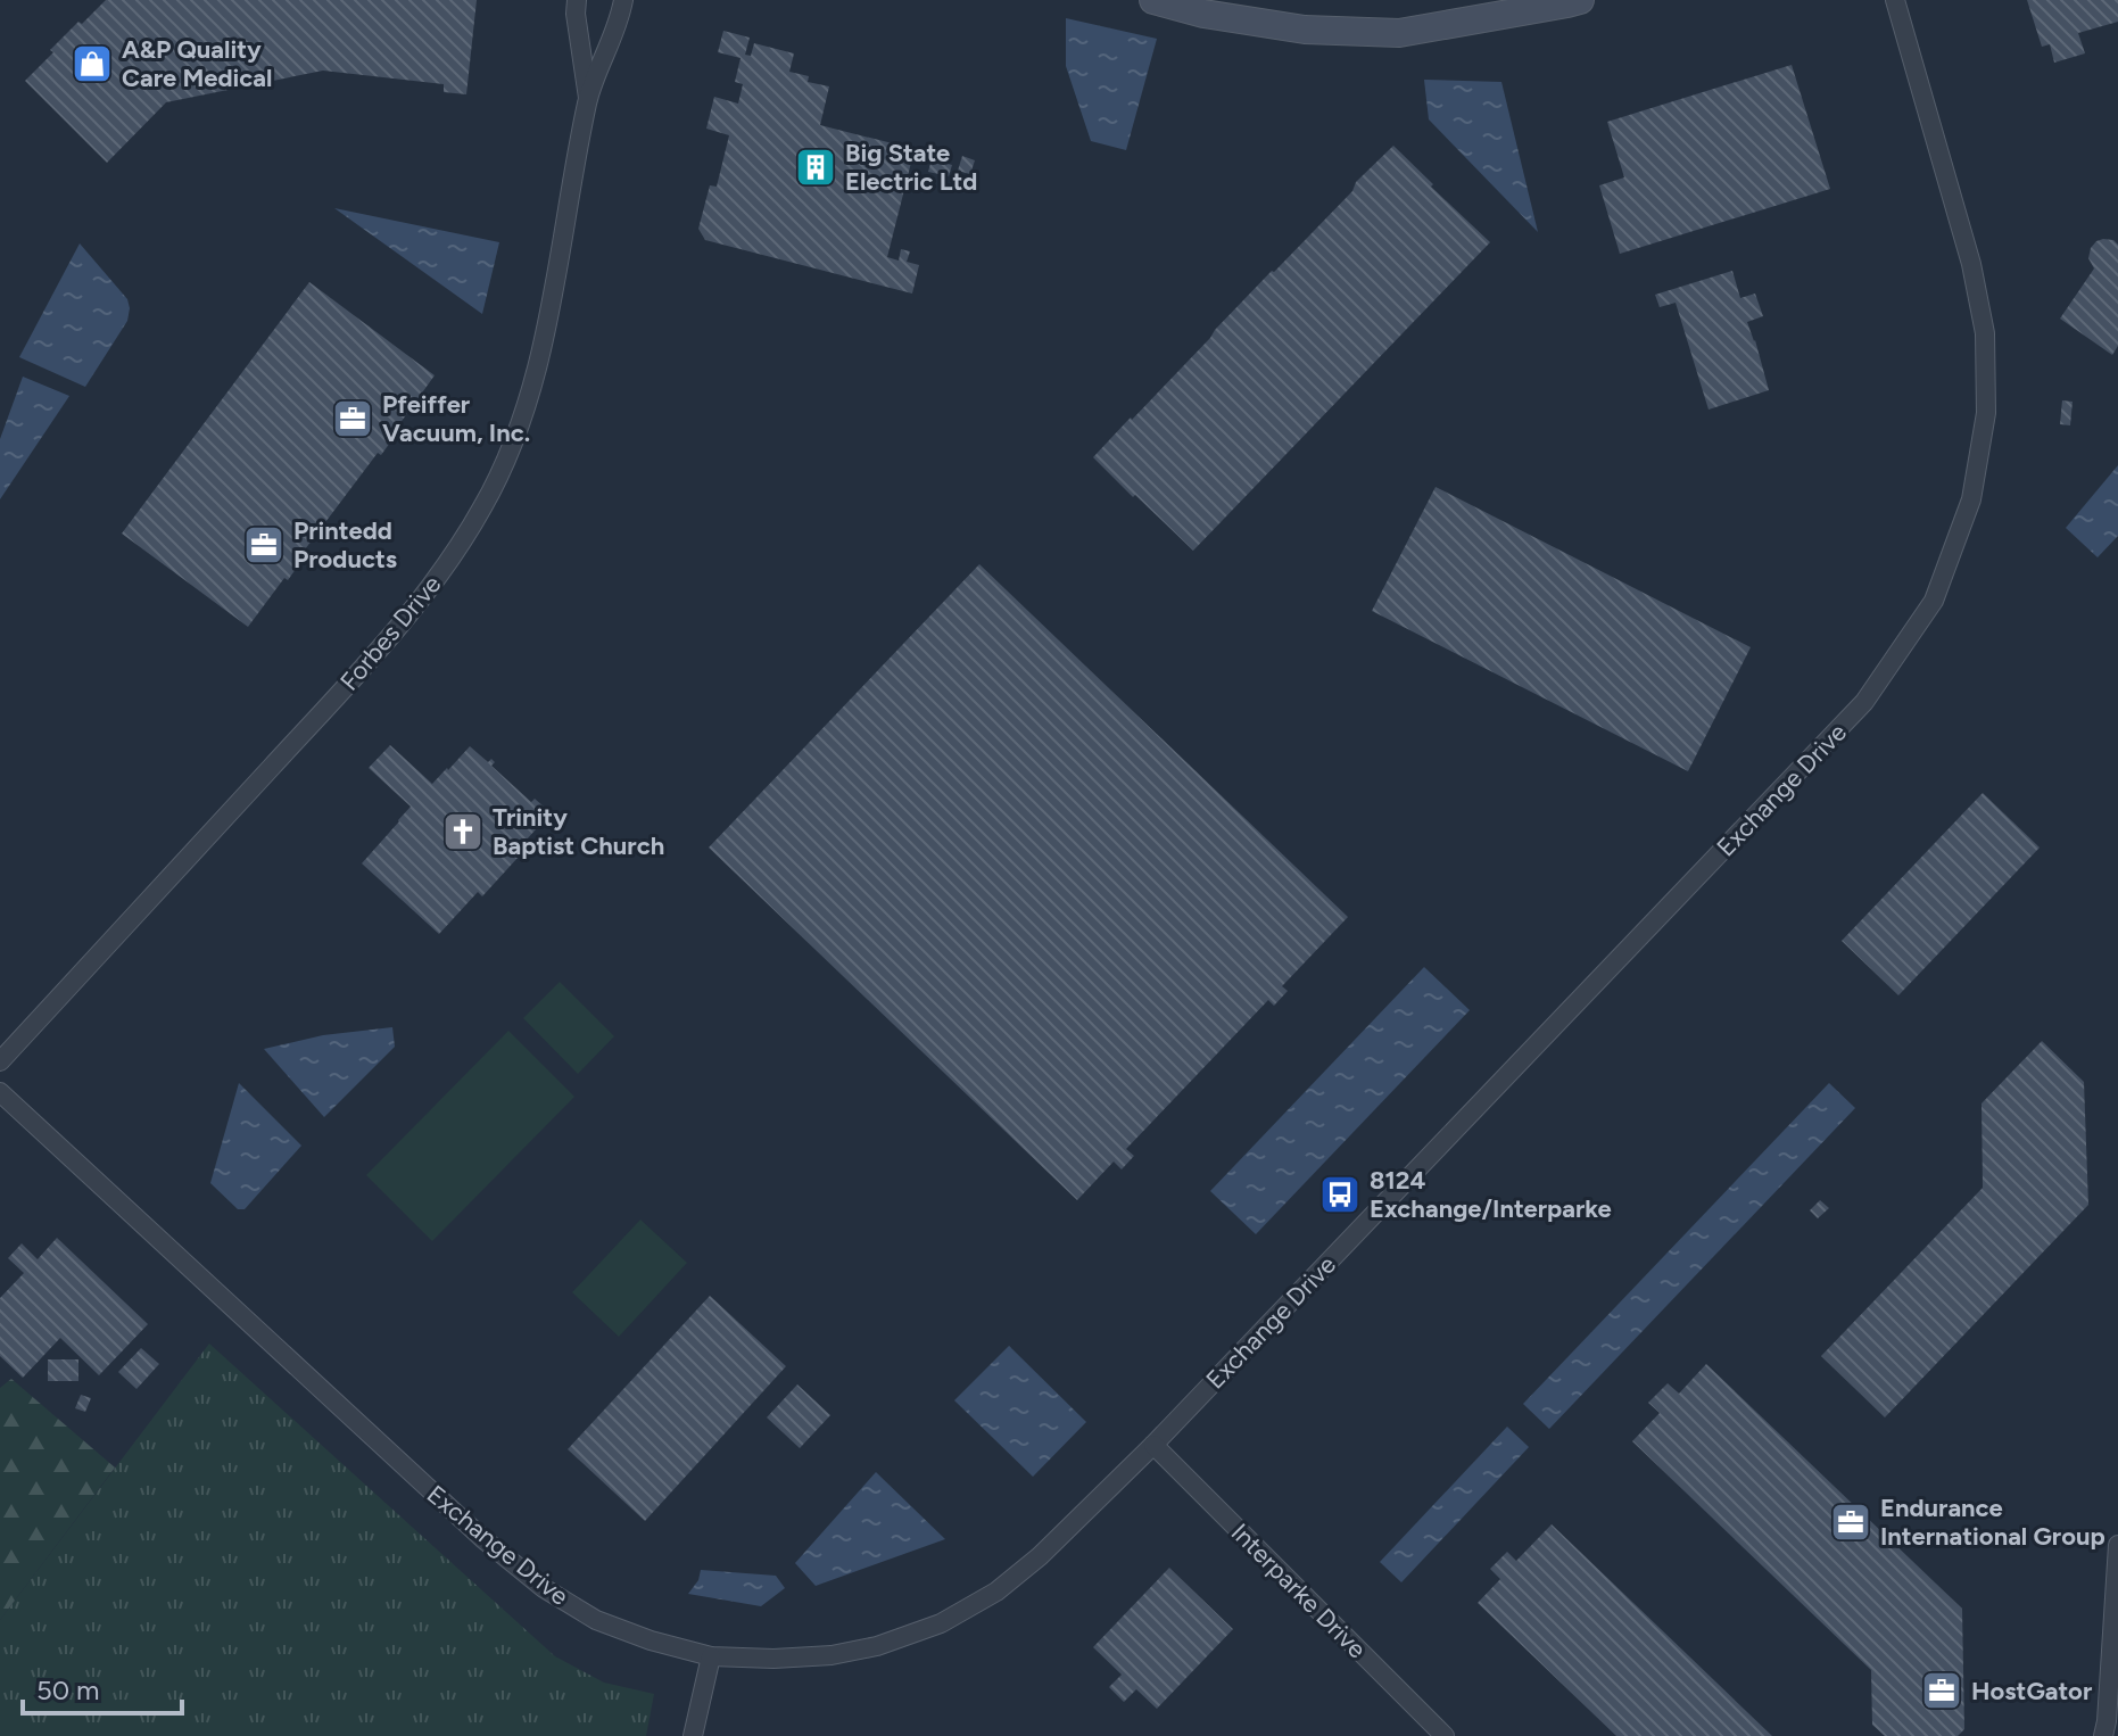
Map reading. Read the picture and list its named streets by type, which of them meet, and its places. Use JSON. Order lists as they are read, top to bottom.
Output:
{
  "streets": {
    "street": ["Forbes Drive", "Exchange Drive", "Interparke Drive"]
  },
  "crossings": [
    ["Exchange Drive", "Interparke Drive"]
  ],
  "places": {
    "shop": ["A&P Quality Care Medical"],
    "building": ["Big State Electric Ltd"],
    "office": [
      "Pfeiffer Vacuum, Inc.",
      "Printedd Products",
      "Endurance International Group",
      "HostGator"
    ],
    "church": ["Trinity Baptist Church"],
    "bus stop": ["8124 Exchange/Interparke"]
  },
  "scale_bar": "50 m"
}
